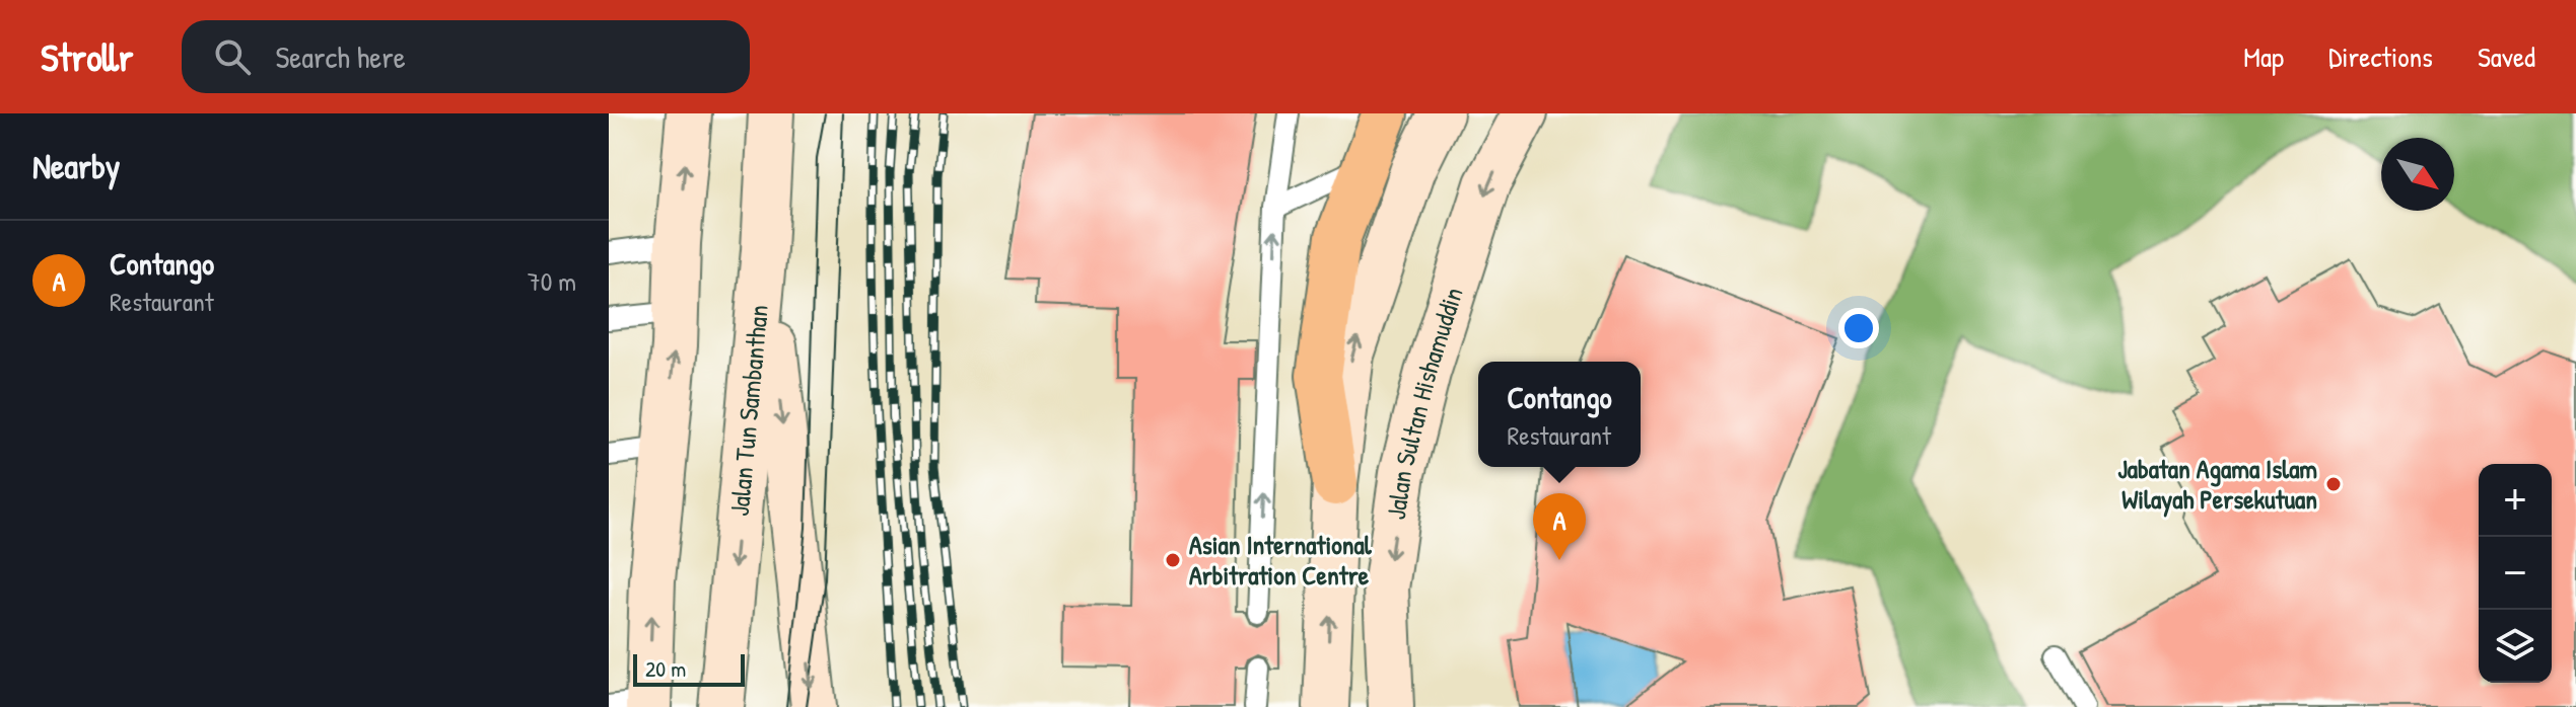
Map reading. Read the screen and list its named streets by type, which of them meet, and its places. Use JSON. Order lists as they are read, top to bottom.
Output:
{
  "streets": {
    "main road": ["Jalan Sultan Hishamuddin", "Jalan Tun Sambanthan"]
  },
  "places": ["Jabatan Agama Islam Wilayah Persekutuan", "Asian International Arbitration Centre"],
  "scale_bar": "20 m",
  "north": "bottom right",
  "page": {
    "header": "Strollr",
    "search": "Search here",
    "nav": ["Map", "Directions", "Saved"],
    "heading": "Nearby",
    "list": [
      {
        "mark": "A",
        "name": "Contango",
        "note": "Restaurant",
        "value": "70 m"
      }
    ],
    "popup": ["Contango", "Restaurant"],
    "map_buttons": ["+", "−"],
    "pins": "A",
    "scale": "20 m"
  }
}
